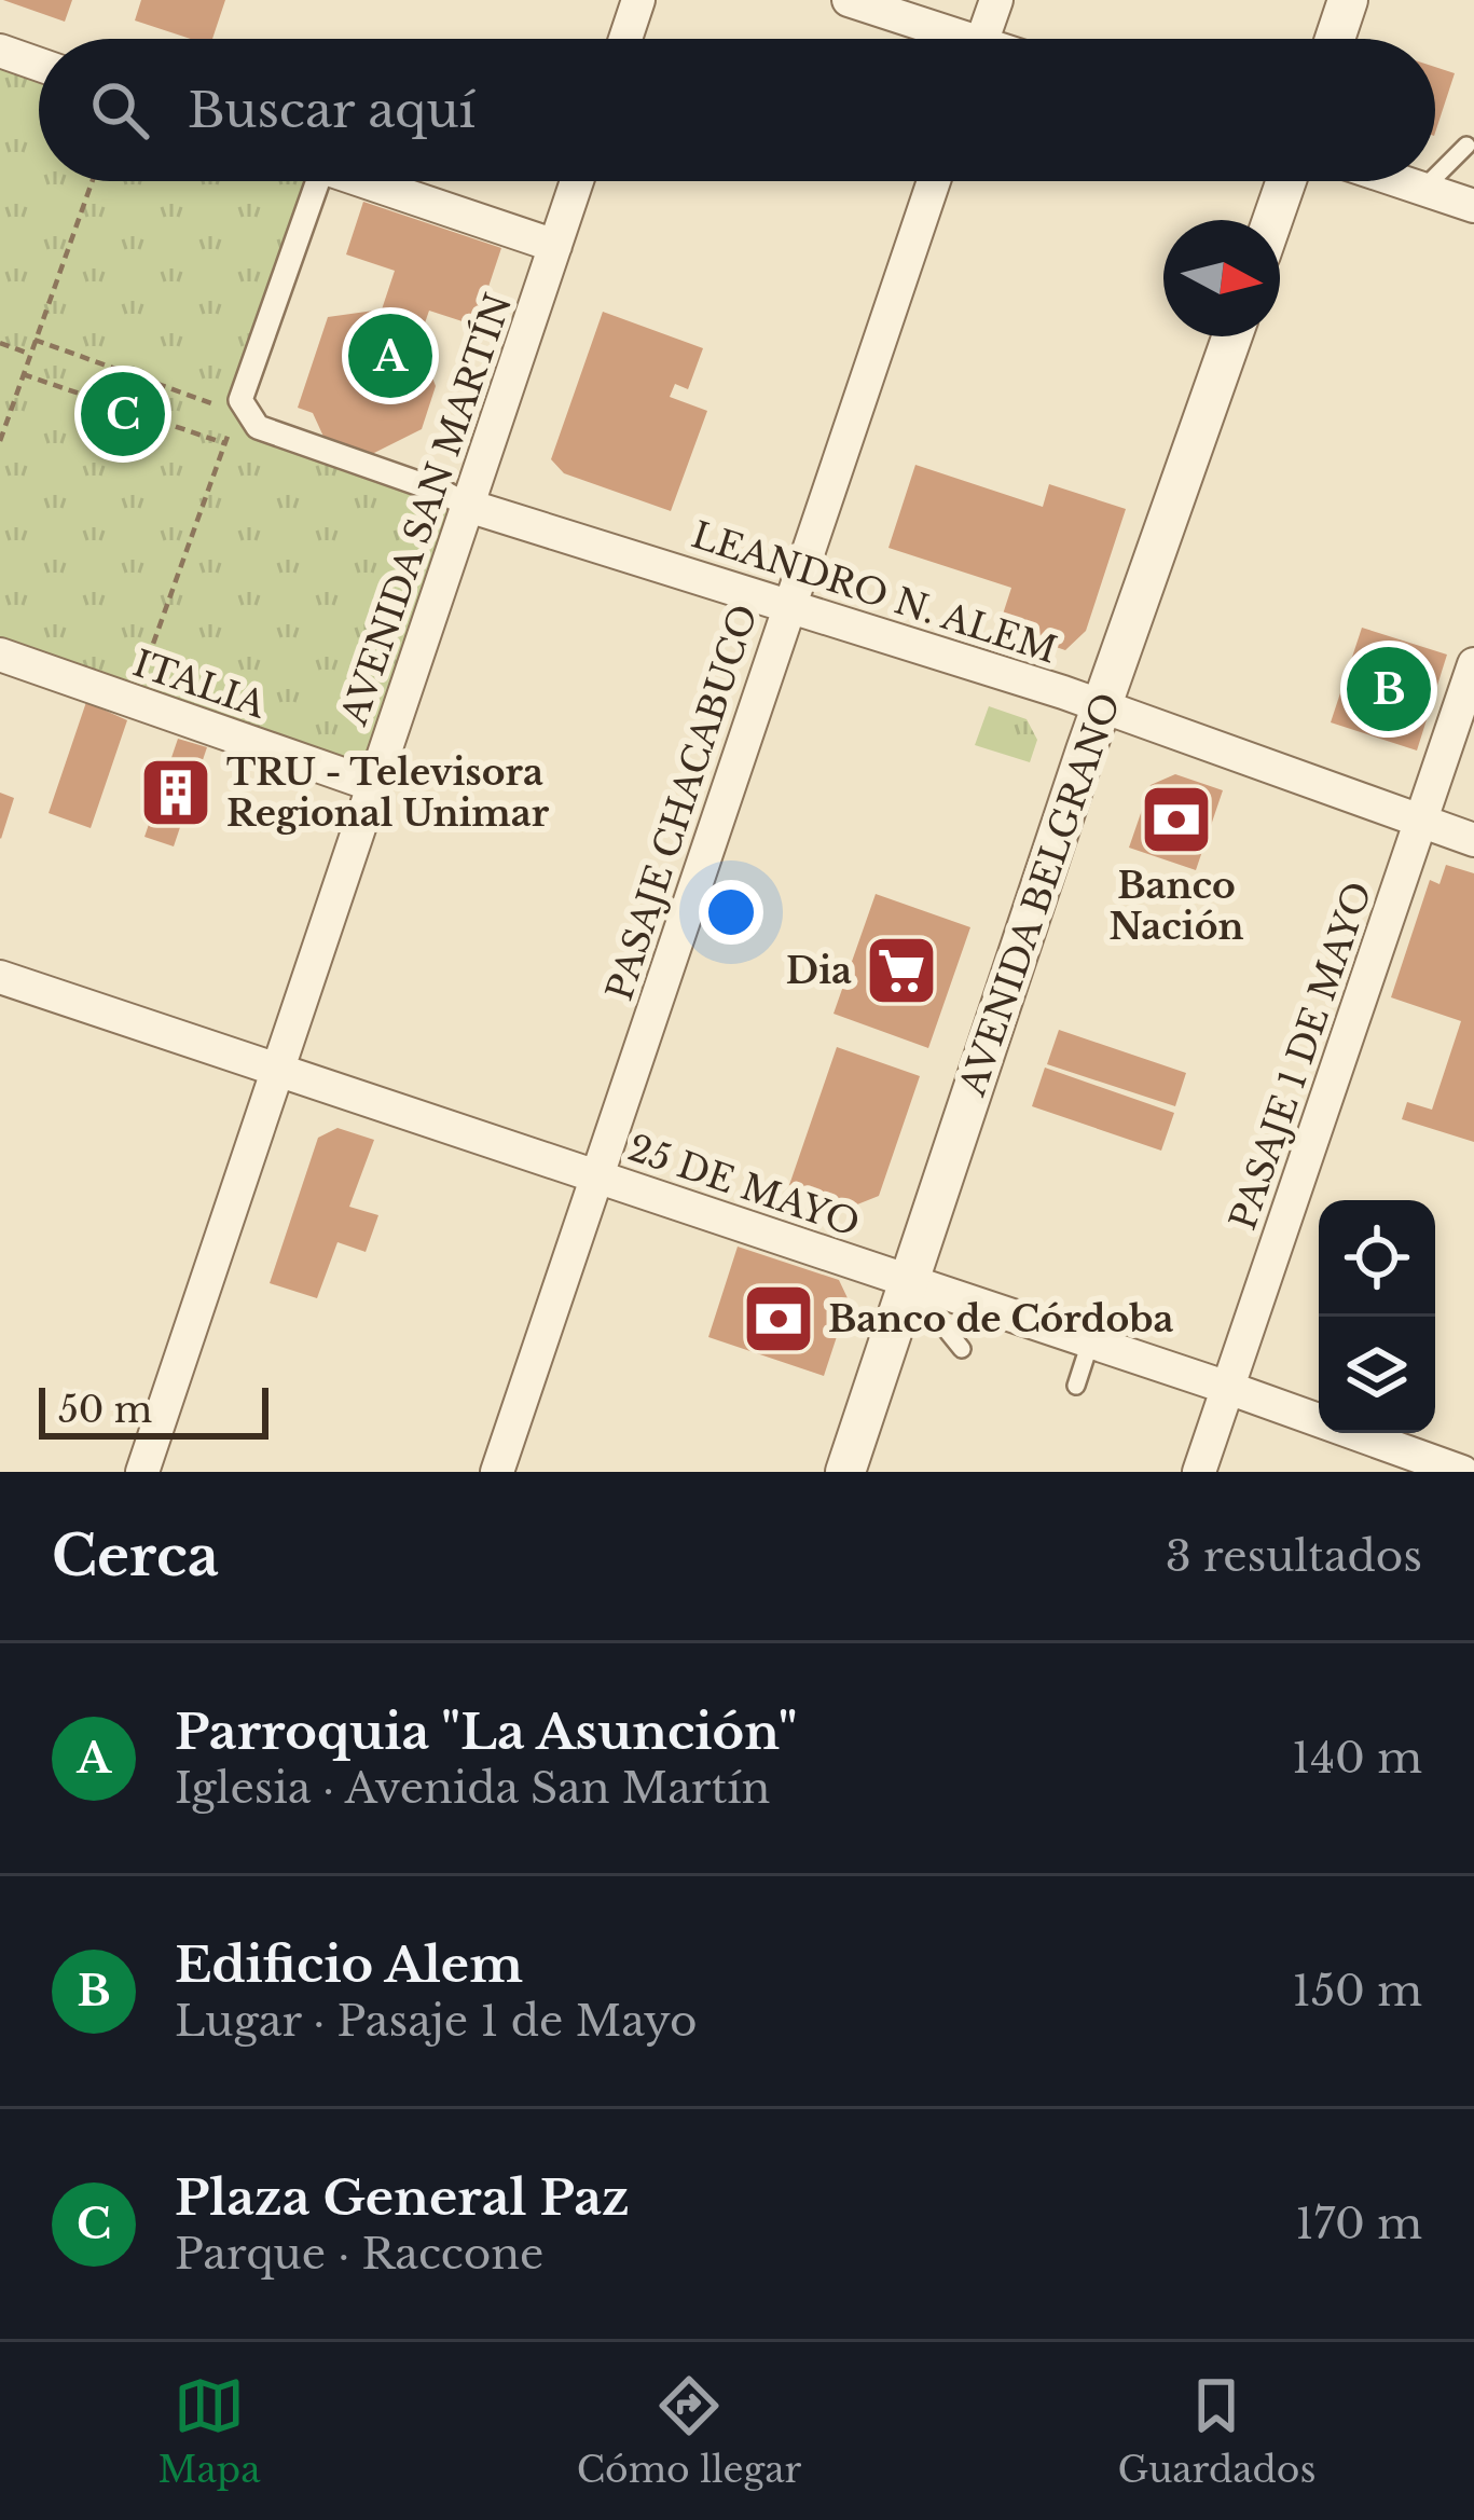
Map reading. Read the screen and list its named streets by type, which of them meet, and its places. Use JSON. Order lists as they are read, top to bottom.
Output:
{
  "streets": {
    "street": [
      "AVENIDA SAN MARTÍN",
      "LEANDRO N. ALEM",
      "ITALIA",
      "PASAJE CHACABUCO",
      "AVENIDA BELGRANO",
      "PASAJE 1 DE MAYO",
      "25 DE MAYO"
    ]
  },
  "crossings": [
    ["AVENIDA SAN MARTÍN", "LEANDRO N. ALEM"],
    ["AVENIDA SAN MARTÍN", "ITALIA"],
    ["AVENIDA SAN MARTÍN", "25 DE MAYO"],
    ["LEANDRO N. ALEM", "PASAJE CHACABUCO"],
    ["LEANDRO N. ALEM", "AVENIDA BELGRANO"],
    ["LEANDRO N. ALEM", "PASAJE 1 DE MAYO"],
    ["PASAJE CHACABUCO", "25 DE MAYO"],
    ["AVENIDA BELGRANO", "25 DE MAYO"],
    ["PASAJE 1 DE MAYO", "25 DE MAYO"]
  ],
  "places": {
    "building": ["TRU - Televisora Regional Unimar"],
    "bank": ["Banco Nación", "Banco de Córdoba"],
    "supermarket": ["Dia"]
  },
  "scale_bar": "50 m",
  "north": "right",
  "page": {
    "search": "Buscar aquí",
    "pins": ["A", "C", "B"],
    "scale": "50 m",
    "heading": ["Cerca", "3 resultados"],
    "list": [
      {
        "mark": "A",
        "name": "Parroquia \"La Asunción\"",
        "note": "Iglesia · Avenida San Martín",
        "value": "140 m"
      },
      {
        "mark": "B",
        "name": "Edificio Alem",
        "note": "Lugar · Pasaje 1 de Mayo",
        "value": "150 m"
      },
      {
        "mark": "C",
        "name": "Plaza General Paz",
        "note": "Parque · Raccone",
        "value": "170 m"
      }
    ],
    "nav": ["Mapa", "Cómo llegar", "Guardados"]
  }
}
